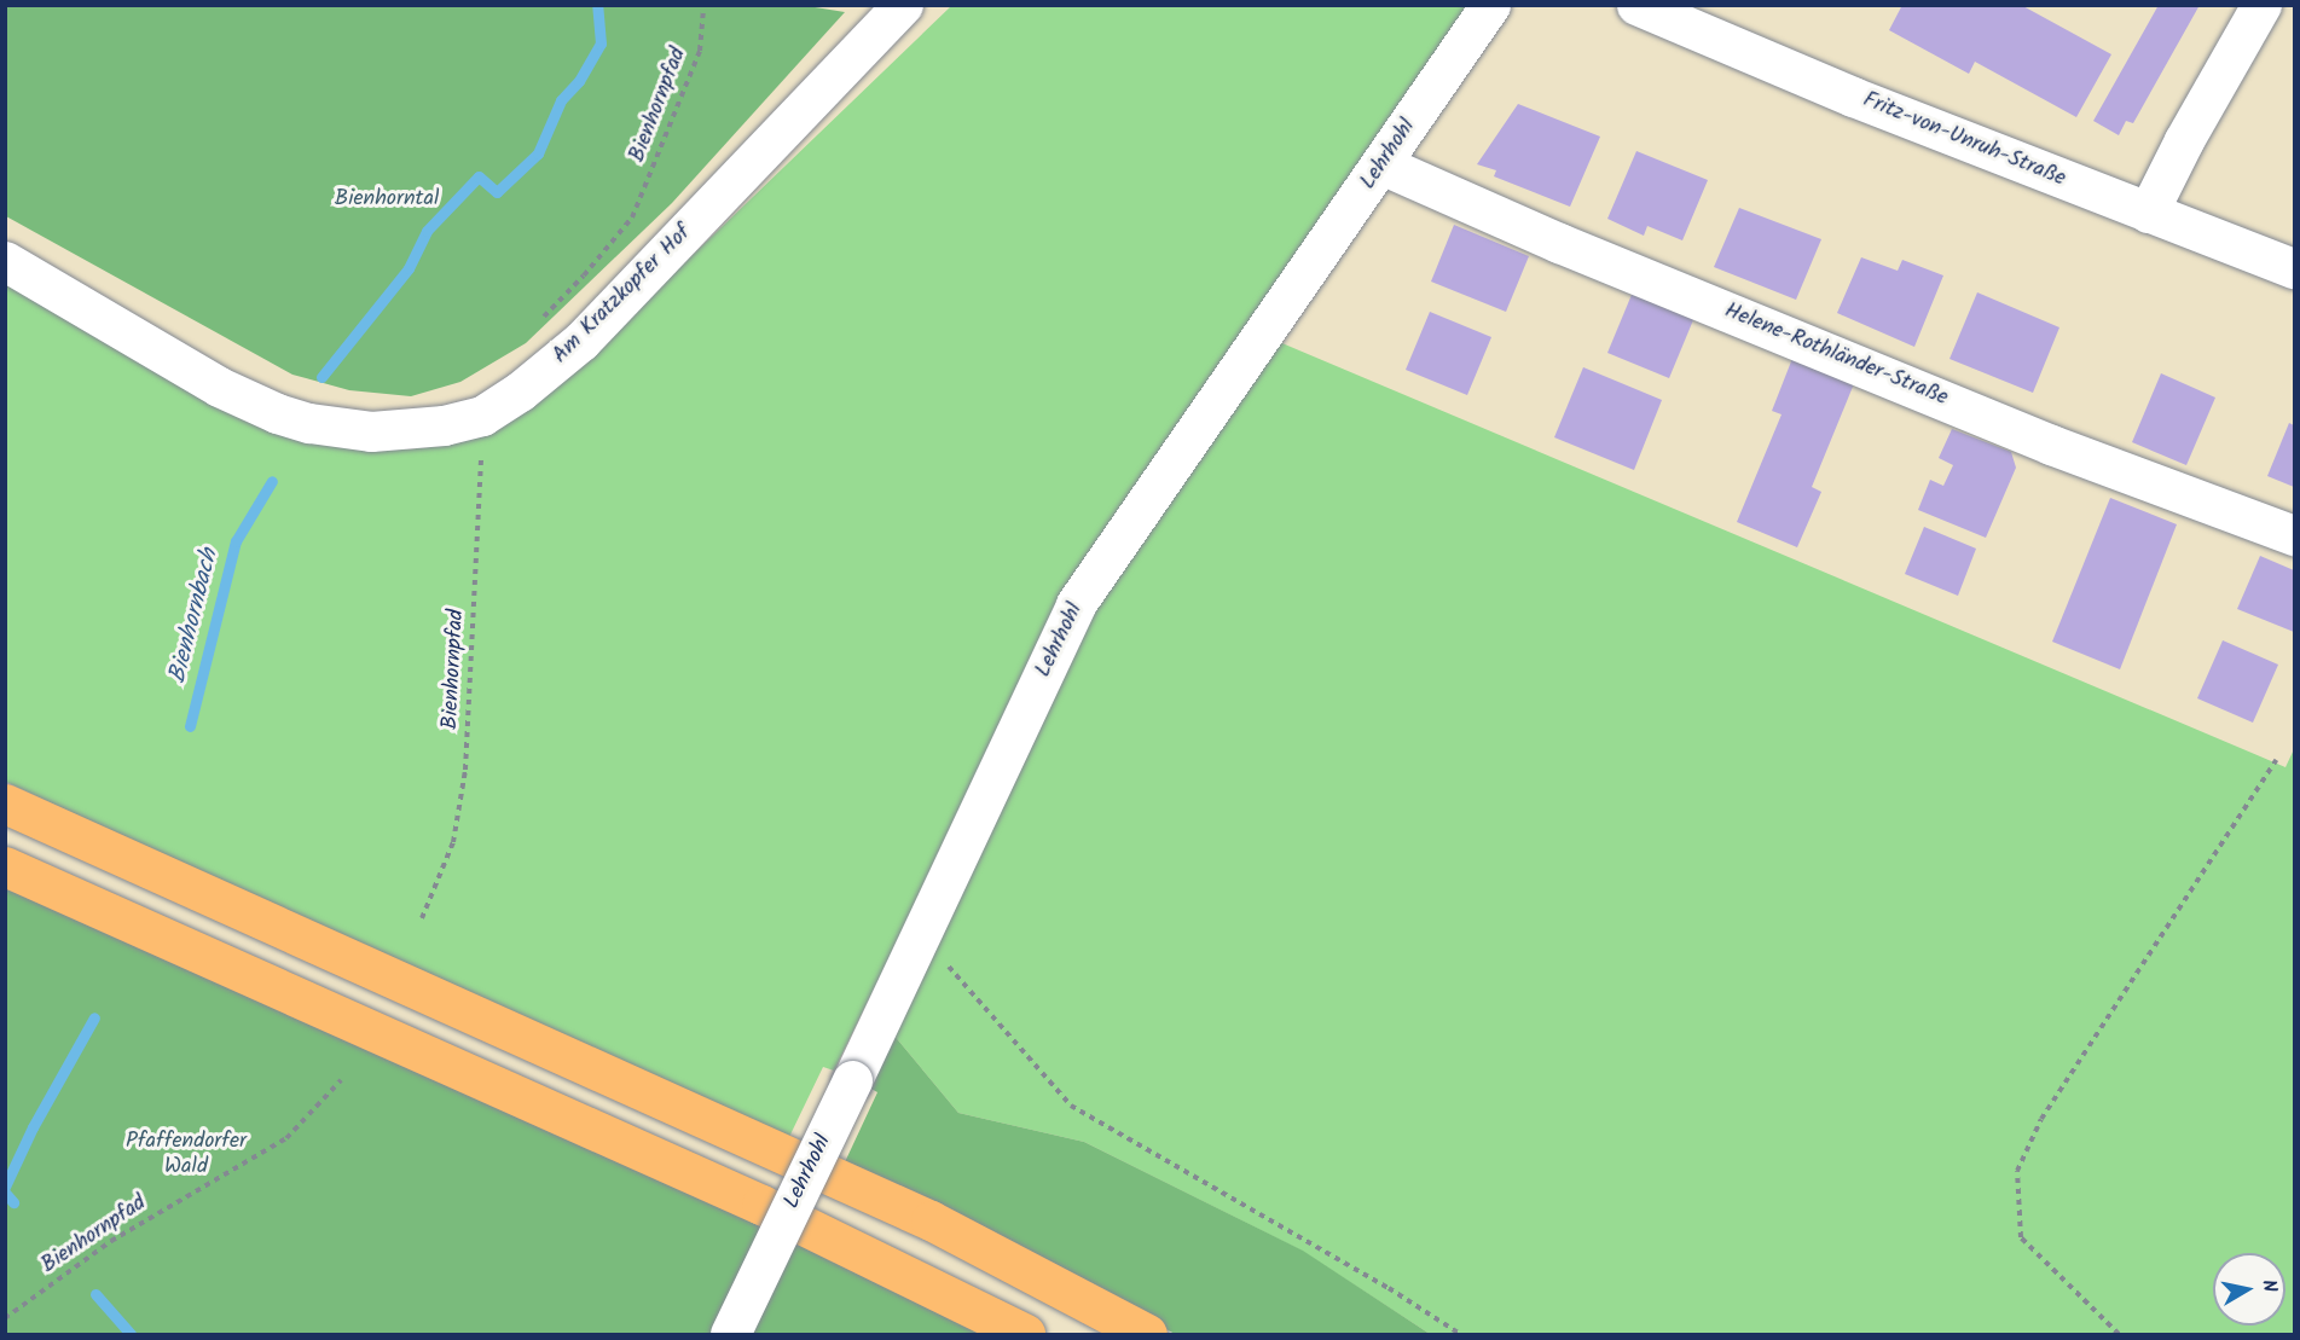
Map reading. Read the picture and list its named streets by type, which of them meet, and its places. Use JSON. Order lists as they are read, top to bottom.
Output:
{
  "streets": {
    "street": [
      "Fritz-von-Unruh-Straße",
      "Lehrhohl",
      "Am Kratzkopfer Hof",
      "Helene-Rothländer-Straße"
    ],
    "path": ["Bienhornpfad"]
  },
  "crossings": [
    ["Bienhornpfad", "Am Kratzkopfer Hof"],
    ["Lehrhohl", "Helene-Rothländer-Straße"]
  ],
  "water": ["Bienhornbach"],
  "parks": ["Bienhorntal", "Pfaffendorfer Wald"],
  "north": "right"
}
